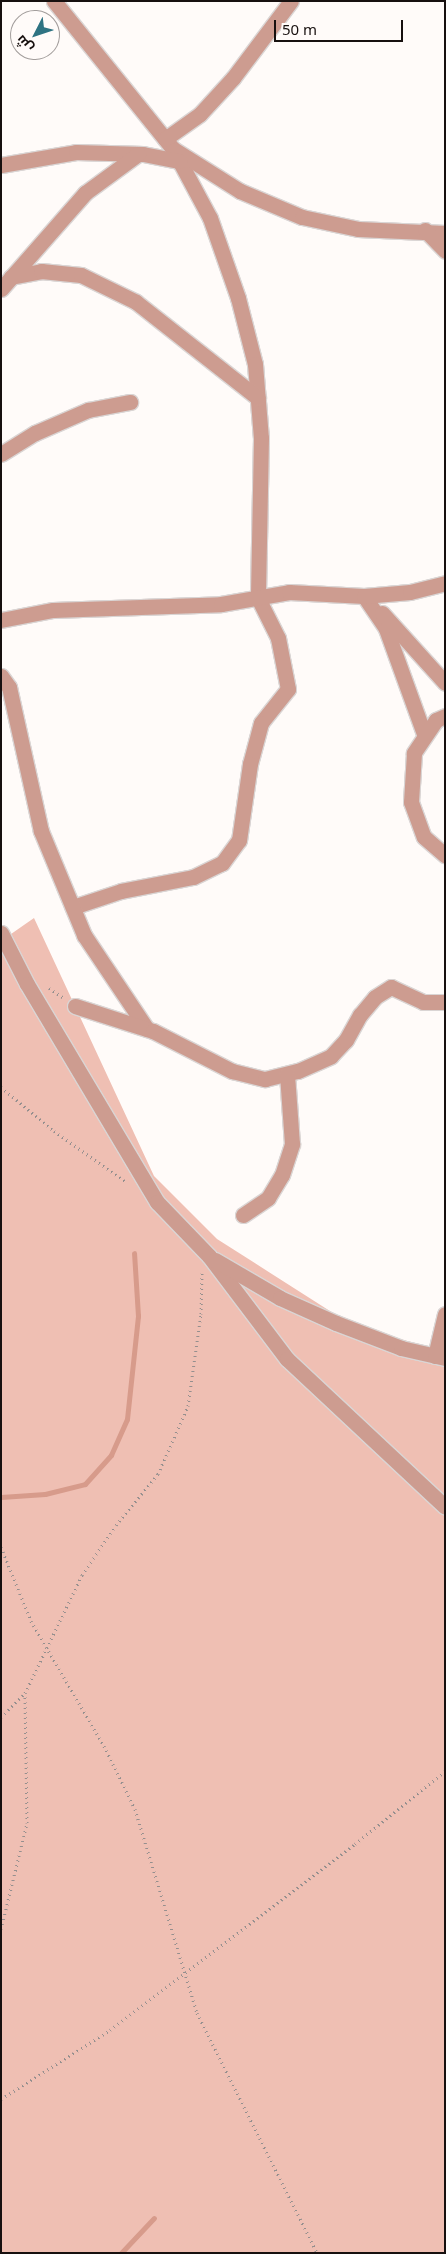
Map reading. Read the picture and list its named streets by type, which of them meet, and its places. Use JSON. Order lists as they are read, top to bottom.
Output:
{
  "scale_bar": "50 m",
  "north": "bottom left"
}
